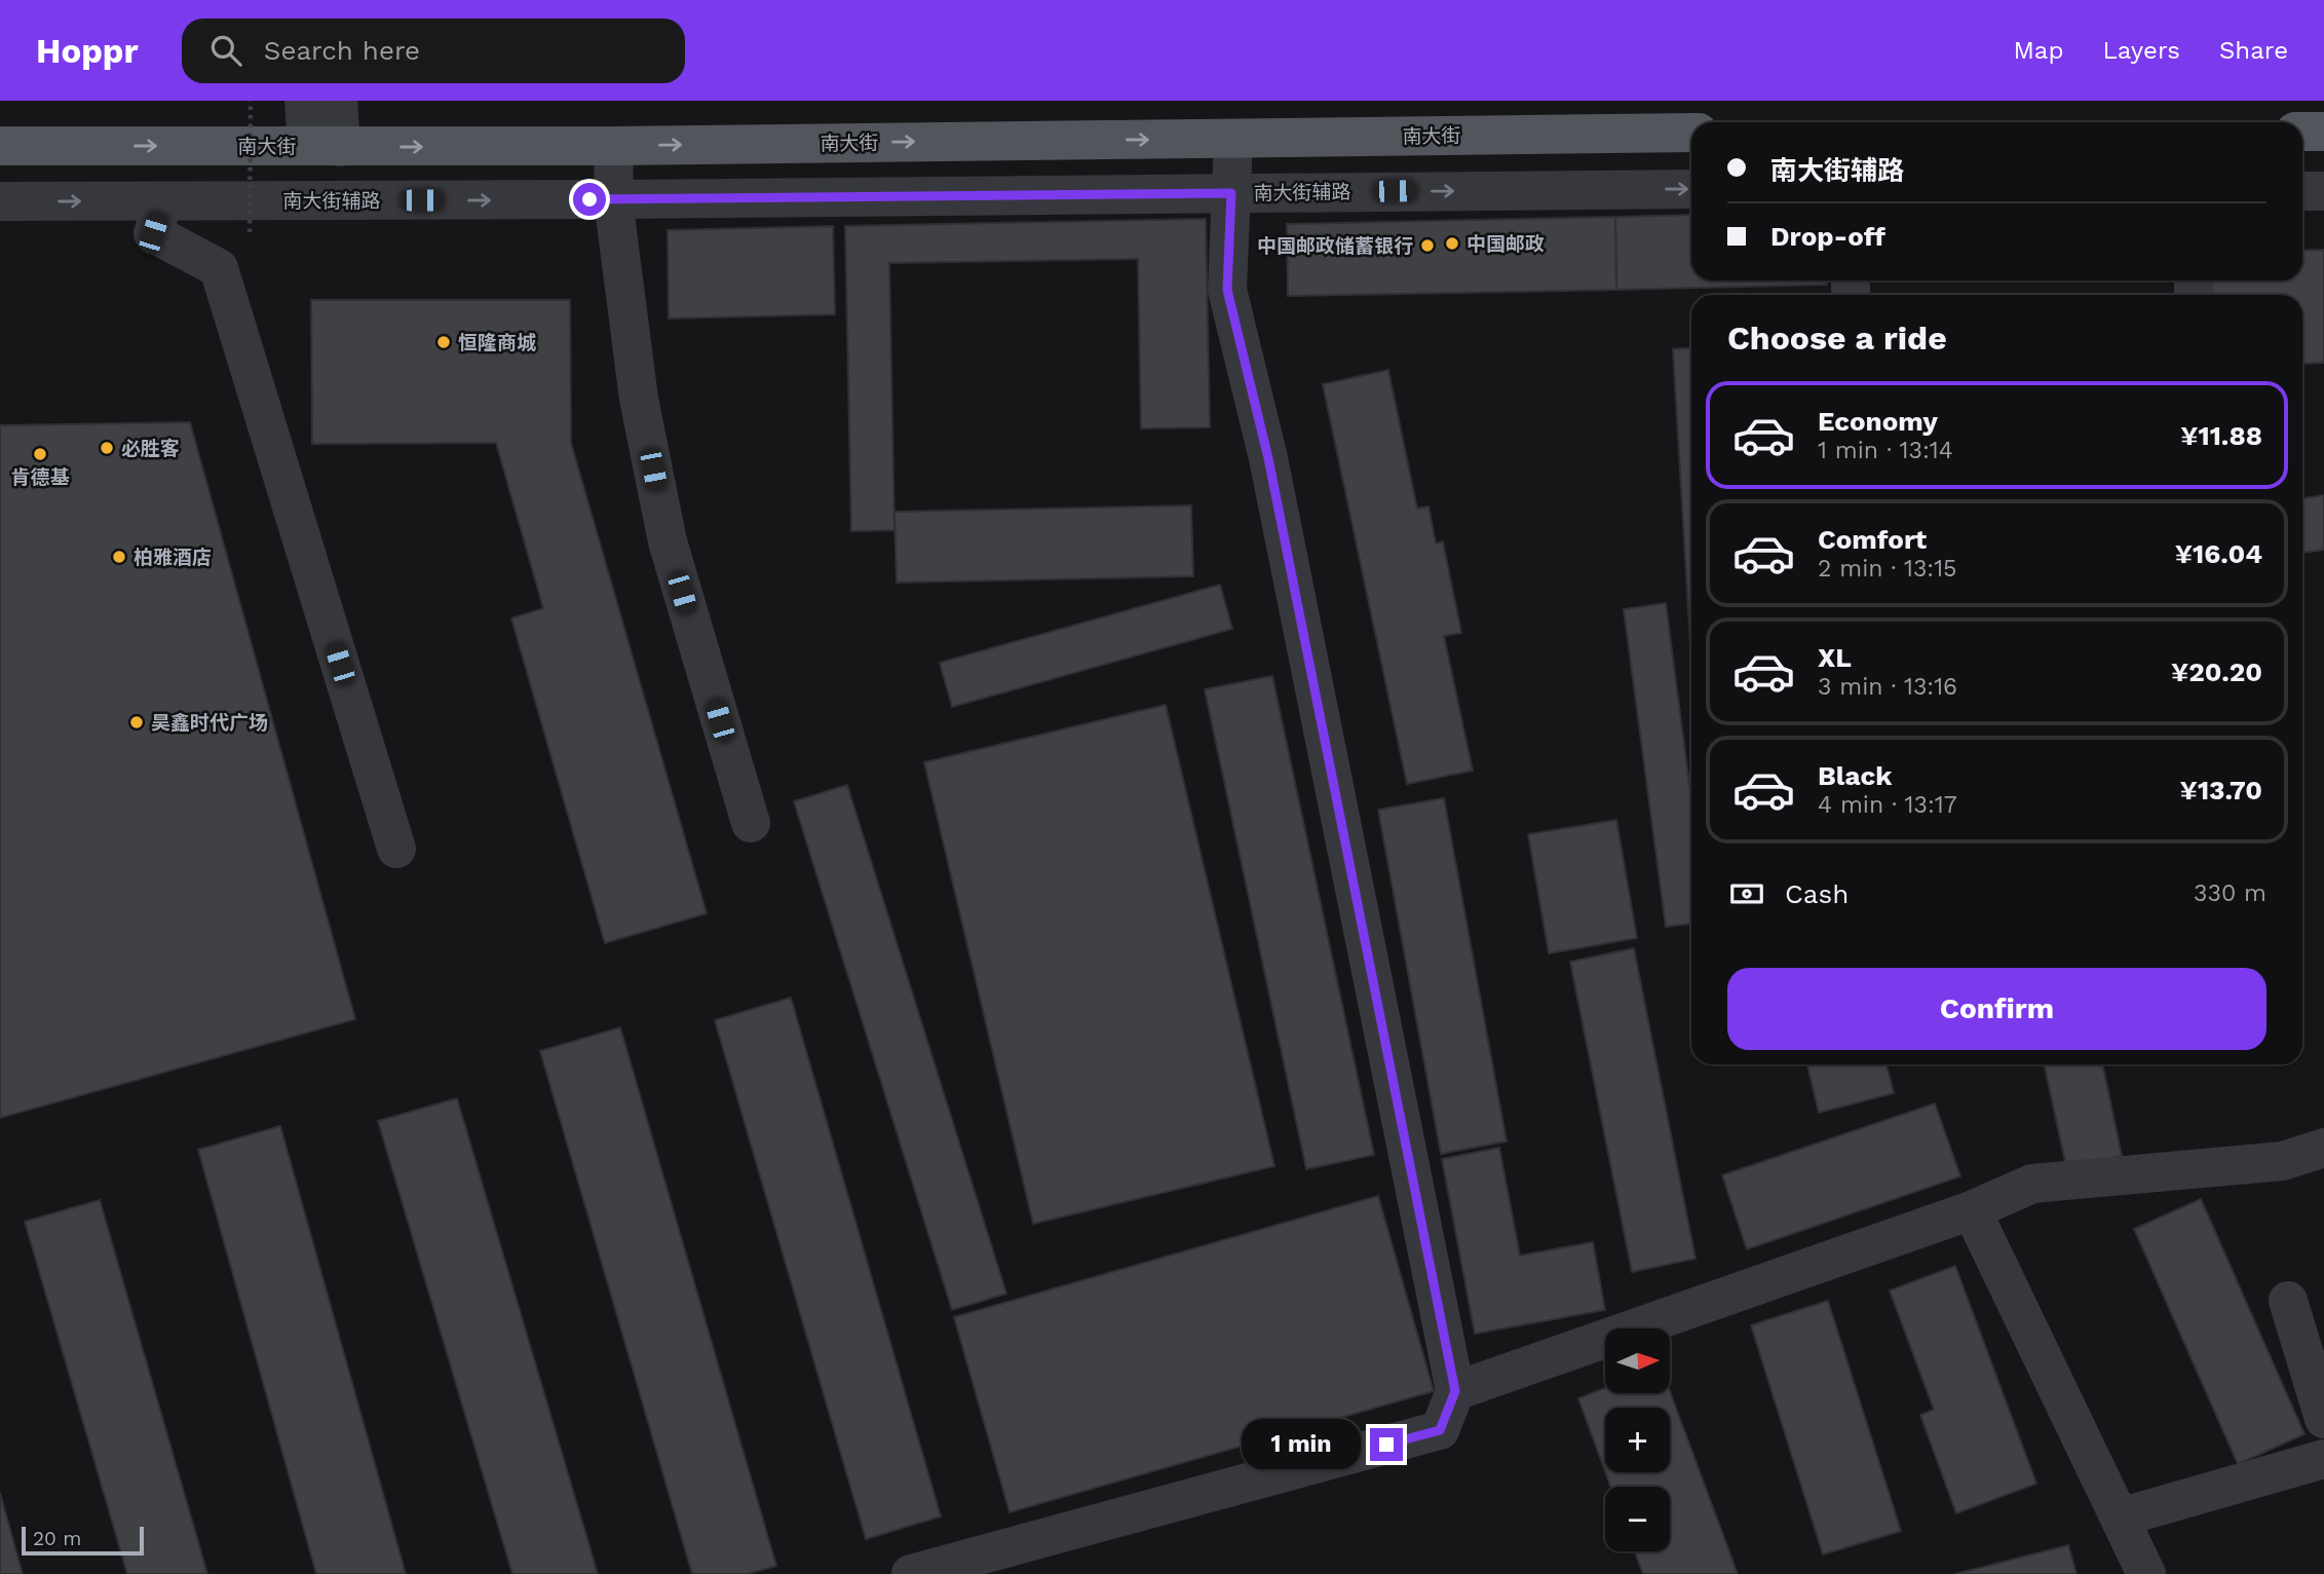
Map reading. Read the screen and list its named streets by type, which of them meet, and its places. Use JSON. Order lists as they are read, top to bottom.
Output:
{
  "streets": {
    "main road": ["南大街"],
    "street": ["南大街辅路"]
  },
  "one_way": ["南大街", "南大街辅路"],
  "places": [
    "中国邮政",
    "中国邮政储蓄银行",
    "恒隆商城",
    "必胜客",
    "肯德基",
    "柏雅酒店",
    "昊鑫时代广场"
  ],
  "scale_bar": "20 m",
  "north": "right",
  "page": {
    "header": "Hoppr",
    "search": "Search here",
    "nav": ["Map", "Layers", "Share"],
    "banner": ["南大街辅路", "Drop-off"],
    "heading": "Choose a ride",
    "list": [
      {
        "name": "Economy",
        "note": "1 min · 13:14",
        "value": "¥11.88"
      },
      {
        "name": "Comfort",
        "note": "2 min · 13:15",
        "value": "¥16.04"
      },
      {
        "name": "XL",
        "note": "3 min · 13:16",
        "value": "¥20.20"
      },
      {
        "name": "Black",
        "note": "4 min · 13:17",
        "value": "¥13.70"
      }
    ],
    "pay": ["Cash", "330 m"],
    "buttons": "Confirm",
    "map_buttons": ["+", "−"],
    "bubble": "1 min",
    "scale": "20 m"
  }
}
